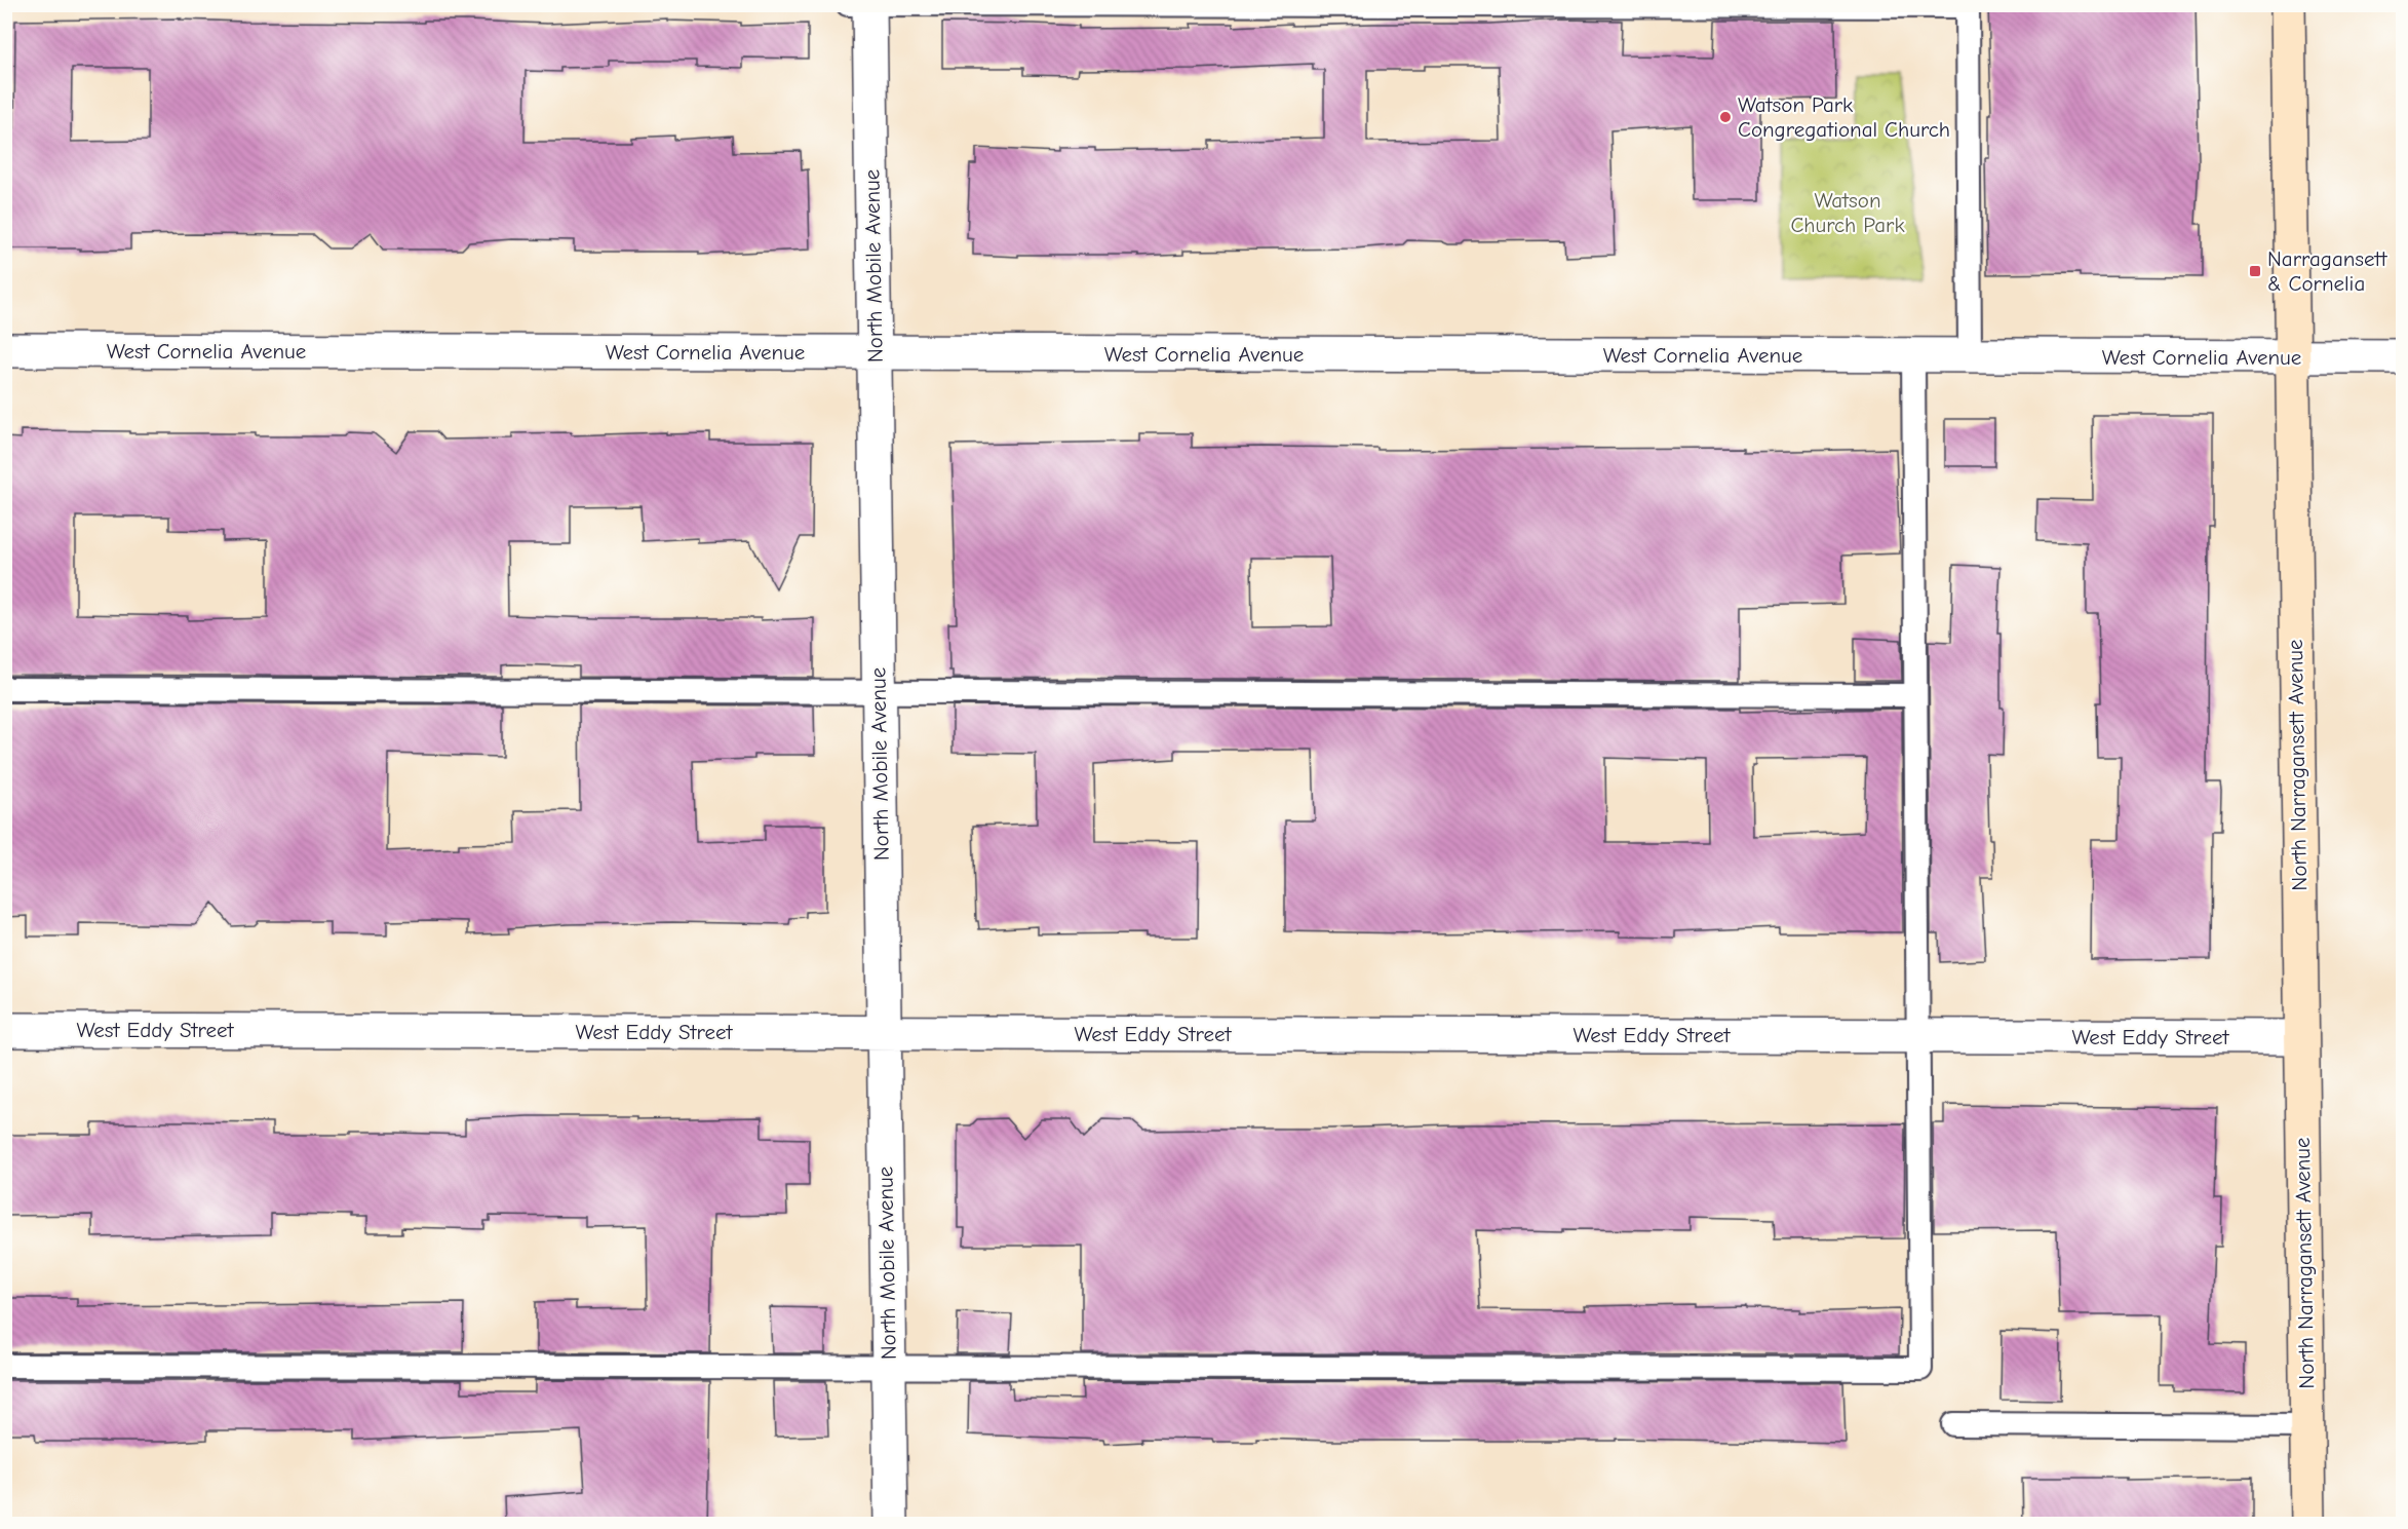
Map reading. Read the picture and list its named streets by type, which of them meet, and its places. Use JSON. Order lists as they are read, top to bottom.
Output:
{
  "streets": {
    "street": [
      "North Mobile Avenue",
      "West Cornelia Avenue",
      "North Narragansett Avenue",
      "West Eddy Street"
    ]
  },
  "crossings": [
    ["North Mobile Avenue", "West Cornelia Avenue"],
    ["North Mobile Avenue", "West Eddy Street"],
    ["West Cornelia Avenue", "North Narragansett Avenue"],
    ["North Narragansett Avenue", "West Eddy Street"]
  ],
  "parks": ["Watson Church Park"],
  "places": {
    "other": ["Watson Park Congregational Church"],
    "transit": ["Narragansett & Cornelia"]
  }
}
